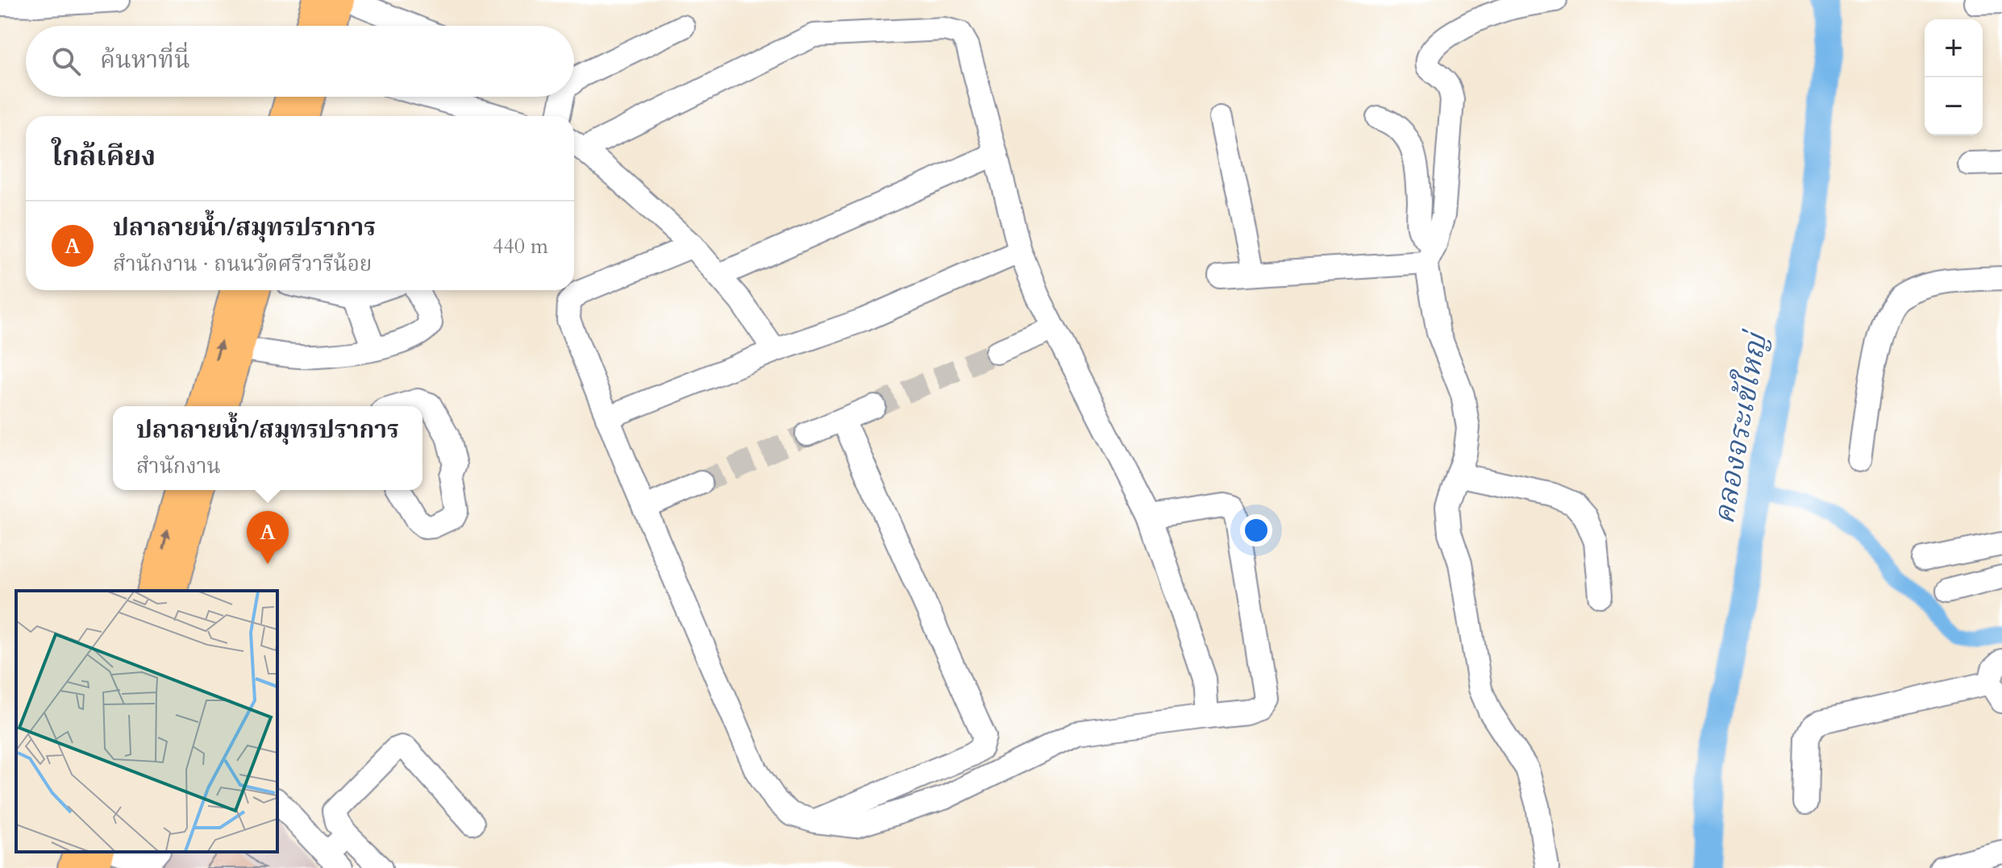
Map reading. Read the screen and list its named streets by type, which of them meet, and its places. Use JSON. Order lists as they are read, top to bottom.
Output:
{
  "water": ["คลองจระเข้ใหญ่"],
  "page": {
    "map_buttons": ["+", "−"],
    "search": "ค้นหาที่นี่",
    "heading": "ใกล้เคียง",
    "list": [
      {
        "mark": "A",
        "name": "ปลาลายน้ำ/สมุทรปราการ",
        "note": "สำนักงาน · ถนนวัดศรีวารีน้อย",
        "value": "440 m"
      }
    ],
    "popup": ["ปลาลายน้ำ/สมุทรปราการ", "สำนักงาน"],
    "pins": "A"
  }
}
